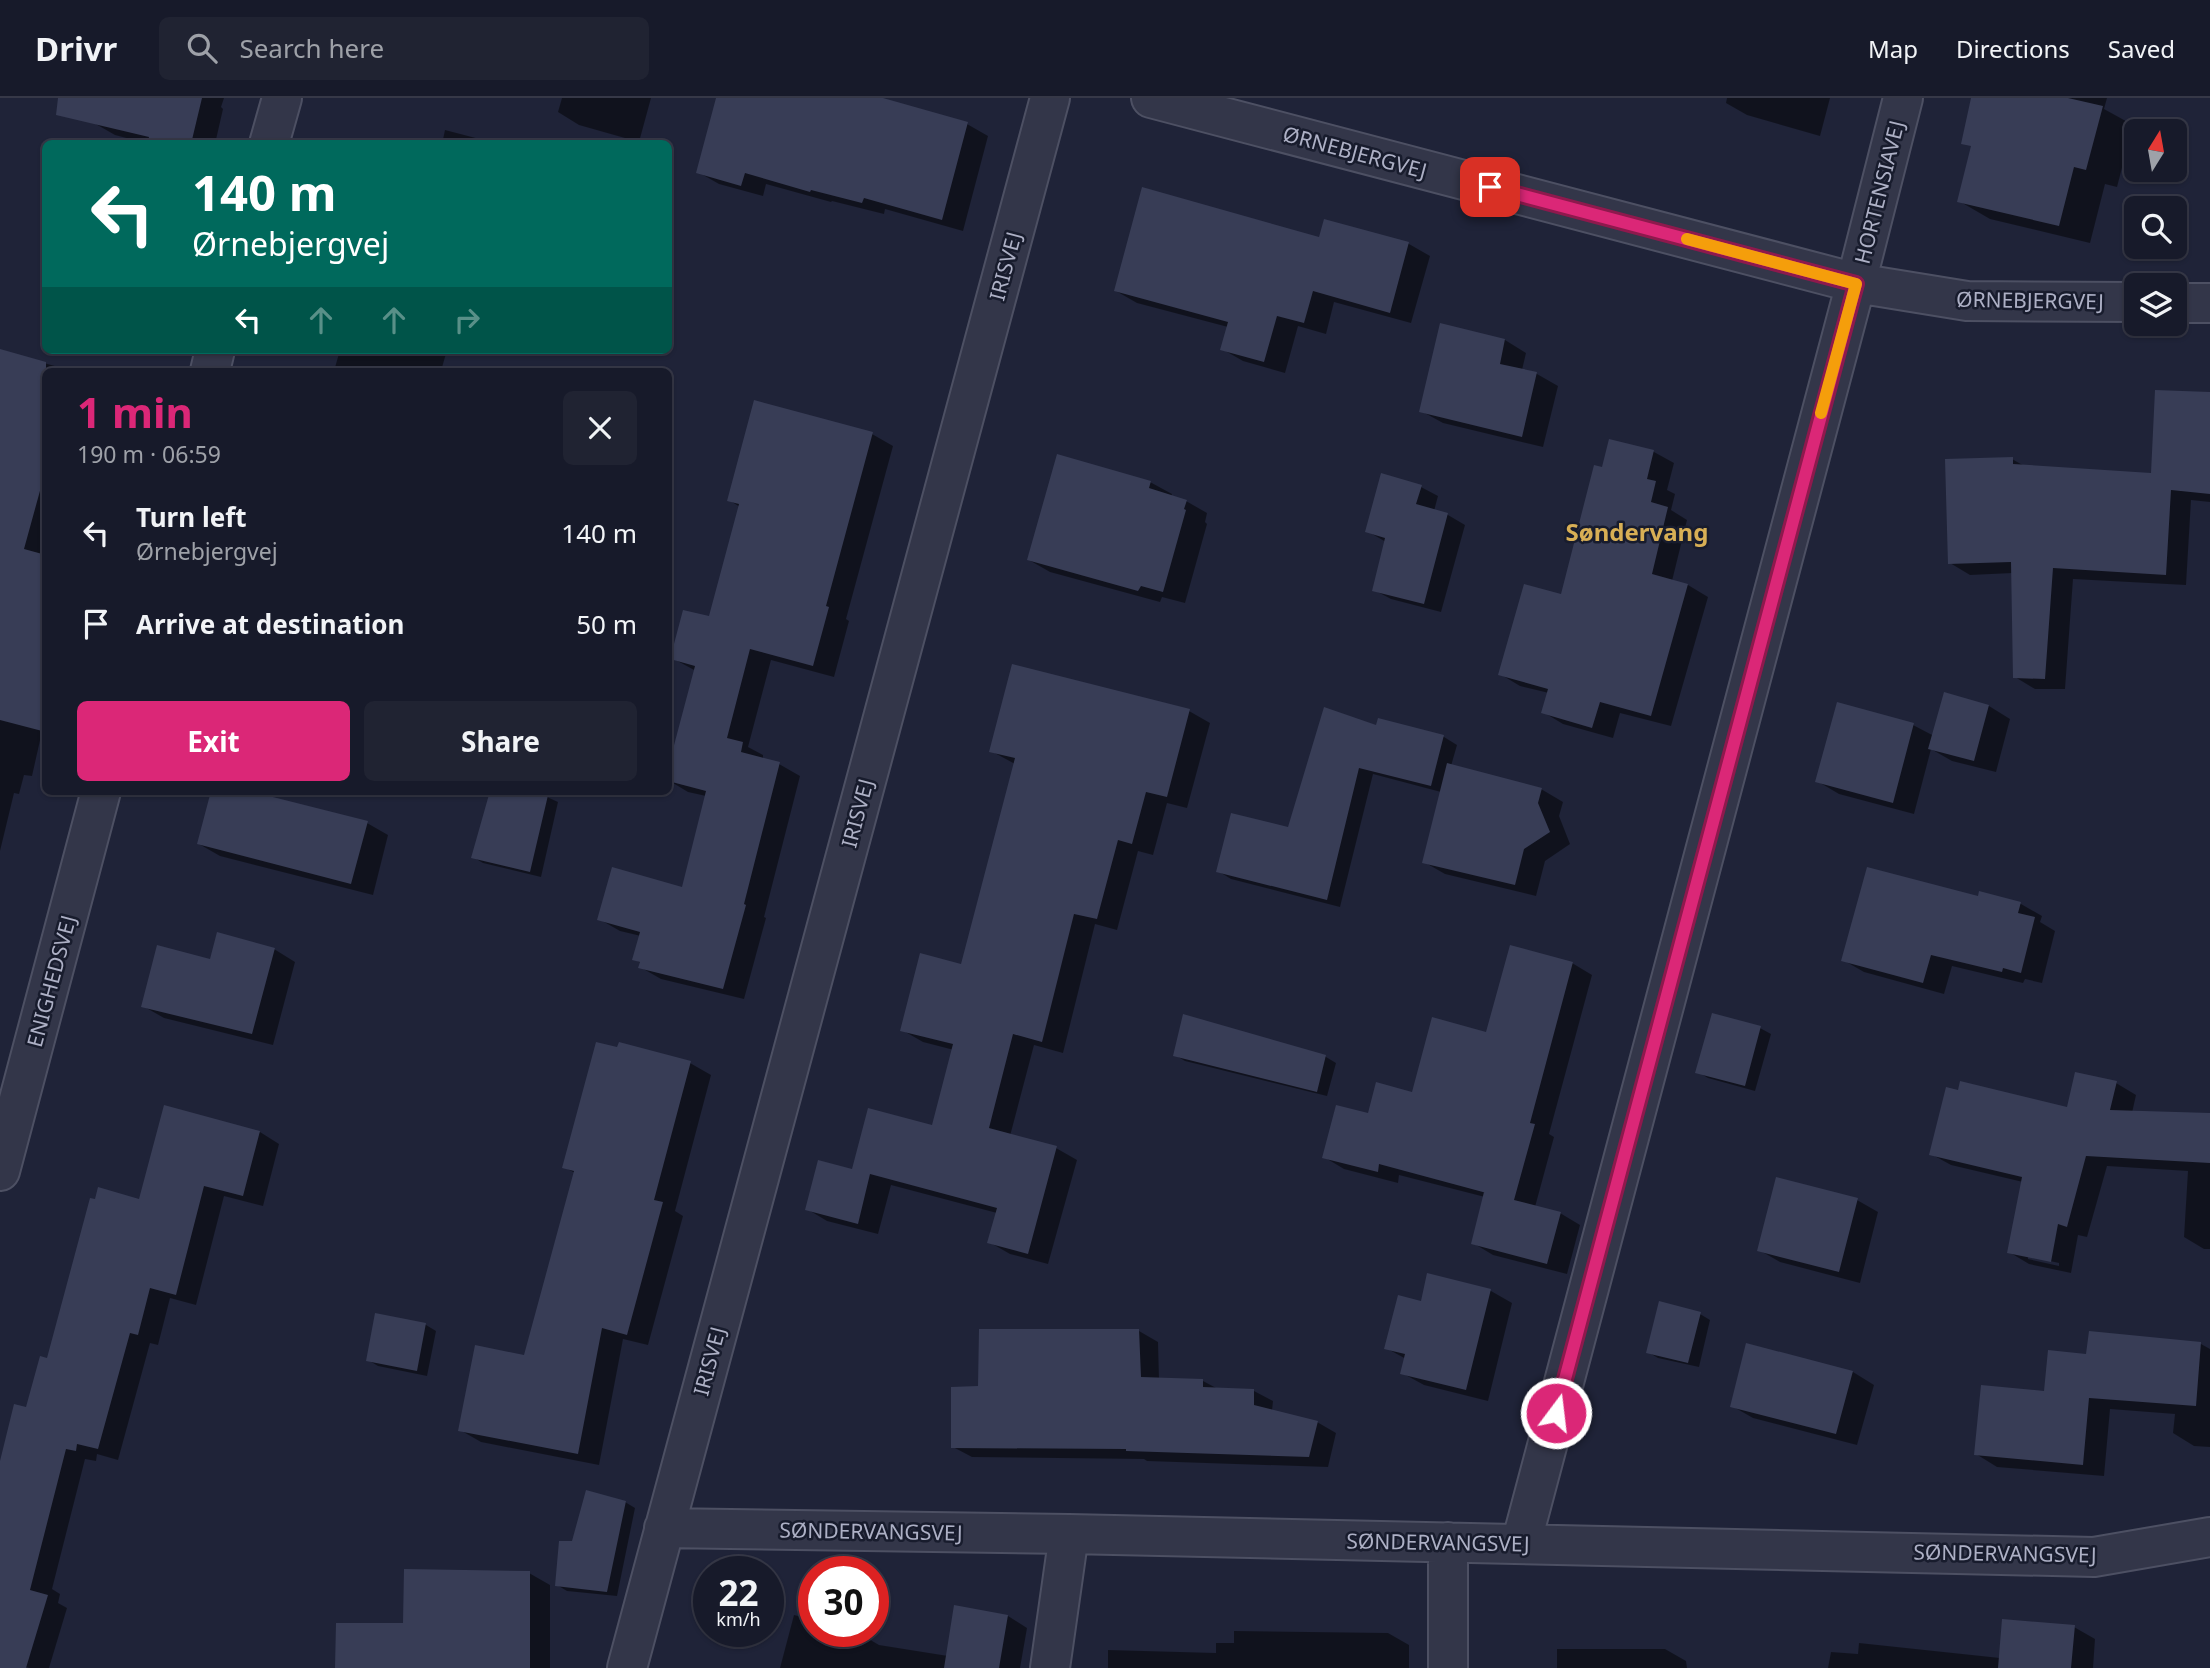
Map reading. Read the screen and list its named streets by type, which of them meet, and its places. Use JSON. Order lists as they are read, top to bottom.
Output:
{
  "streets": {
    "street": [
      "ØRNEBJERGVEJ",
      "HORTENSIAVEJ",
      "IRISVEJ",
      "ENIGHEDSVEJ",
      "SØNDERVANGSVEJ"
    ]
  },
  "crossings": [
    ["ØRNEBJERGVEJ", "HORTENSIAVEJ"],
    ["HORTENSIAVEJ", "SØNDERVANGSVEJ"],
    ["IRISVEJ", "SØNDERVANGSVEJ"]
  ],
  "districts": ["Søndervang"],
  "north": "top",
  "page": {
    "header": "Drivr",
    "search": "Search here",
    "nav": ["Map", "Directions", "Saved"],
    "turn": ["140 m", "Ørnebjergvej"],
    "heading": ["1 min", "190 m · 06:59"],
    "list": [
      {
        "name": "Turn left",
        "note": "Ørnebjergvej",
        "value": "140 m"
      },
      {
        "name": "Arrive at destination",
        "value": "50 m"
      }
    ],
    "buttons": ["Exit", "Share"],
    "speed": "22 km/h",
    "limit": "30"
  }
}
